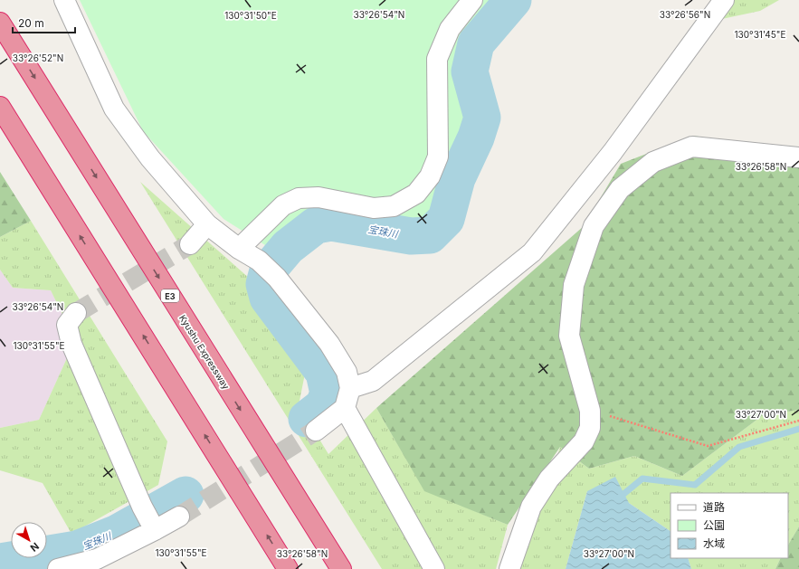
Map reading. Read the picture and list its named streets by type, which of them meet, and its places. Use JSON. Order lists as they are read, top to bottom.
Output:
{
  "streets": {
    "highway": ["E3", "Kyushu Expressway"]
  },
  "water": ["宝珠川"],
  "legend": ["道路", "公園", "水域"],
  "scale_bar": "20 m",
  "north": "bottom right",
  "coordinates": [
    "33°26'54\"N",
    "33°26'56\"N",
    "130°31'50\"E",
    "130°31'45\"E",
    "33°26'52\"N",
    "33°26'58\"N",
    "130°31'55\"E",
    "33°27'00\"N"
  ]
}
